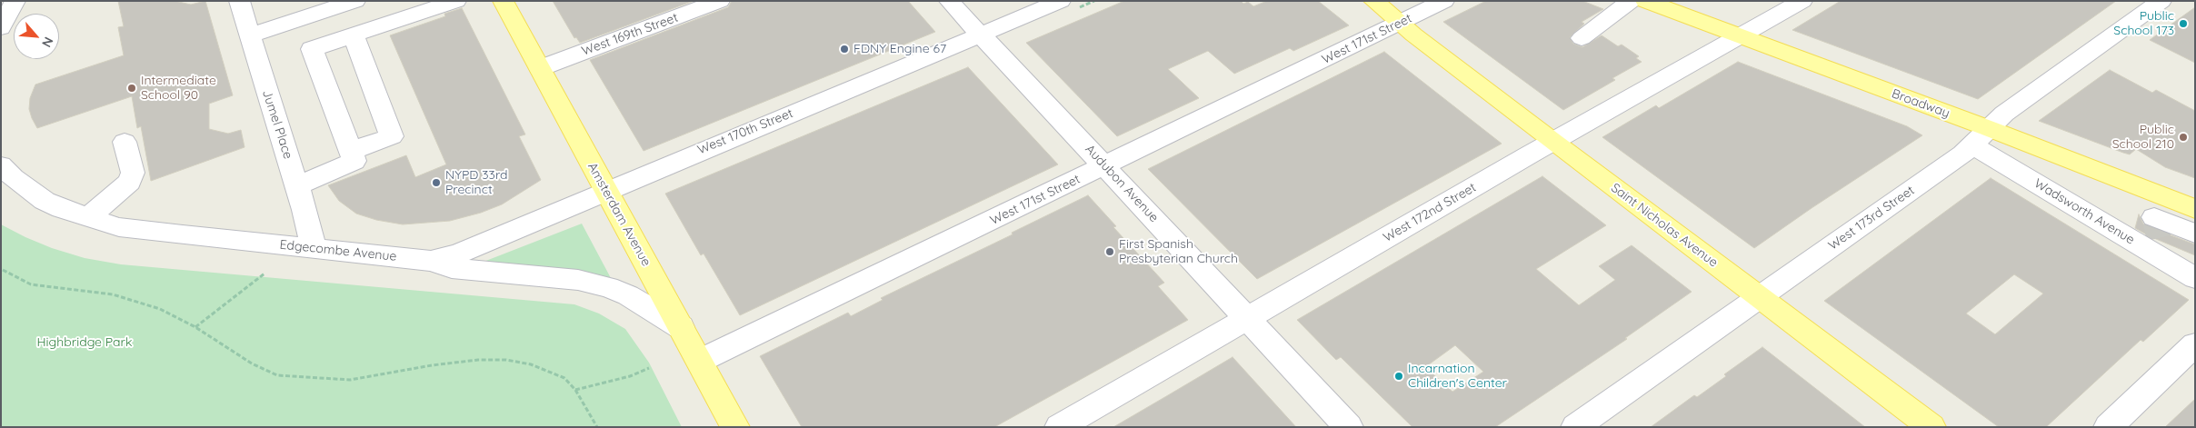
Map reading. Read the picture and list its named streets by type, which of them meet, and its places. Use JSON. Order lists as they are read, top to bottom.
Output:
{
  "streets": {
    "main road": ["Broadway", "Amsterdam Avenue", "Saint Nicholas Avenue"],
    "street": [
      "West 169th Street",
      "West 171st Street",
      "Jumel Place",
      "West 170th Street",
      "Audubon Avenue",
      "Wadsworth Avenue",
      "West 172nd Street",
      "West 173rd Street",
      "Edgecombe Avenue"
    ]
  },
  "crossings": [
    ["West 169th Street", "Amsterdam Avenue"],
    ["West 171st Street", "Audubon Avenue"],
    ["West 171st Street", "Amsterdam Avenue"],
    ["West 171st Street", "Saint Nicholas Avenue"],
    ["Broadway", "Wadsworth Avenue"],
    ["Broadway", "West 172nd Street"],
    ["Broadway", "West 173rd Street"],
    ["Jumel Place", "Edgecombe Avenue"],
    ["West 170th Street", "Audubon Avenue"],
    ["West 170th Street", "Amsterdam Avenue"],
    ["West 170th Street", "Edgecombe Avenue"],
    ["Audubon Avenue", "West 172nd Street"],
    ["Wadsworth Avenue", "West 173rd Street"],
    ["West 172nd Street", "Saint Nicholas Avenue"],
    ["Amsterdam Avenue", "Edgecombe Avenue"],
    ["West 173rd Street", "Saint Nicholas Avenue"]
  ],
  "parks": ["Highbridge Park"],
  "places": [
    "Public School 173",
    "FDNY Engine 67",
    "Intermediate School 90",
    "Public School 210",
    "NYPD 33rd Precinct",
    "First Spanish Presbyterian Church",
    "Incarnation Children's Center"
  ],
  "north": "bottom right"
}
